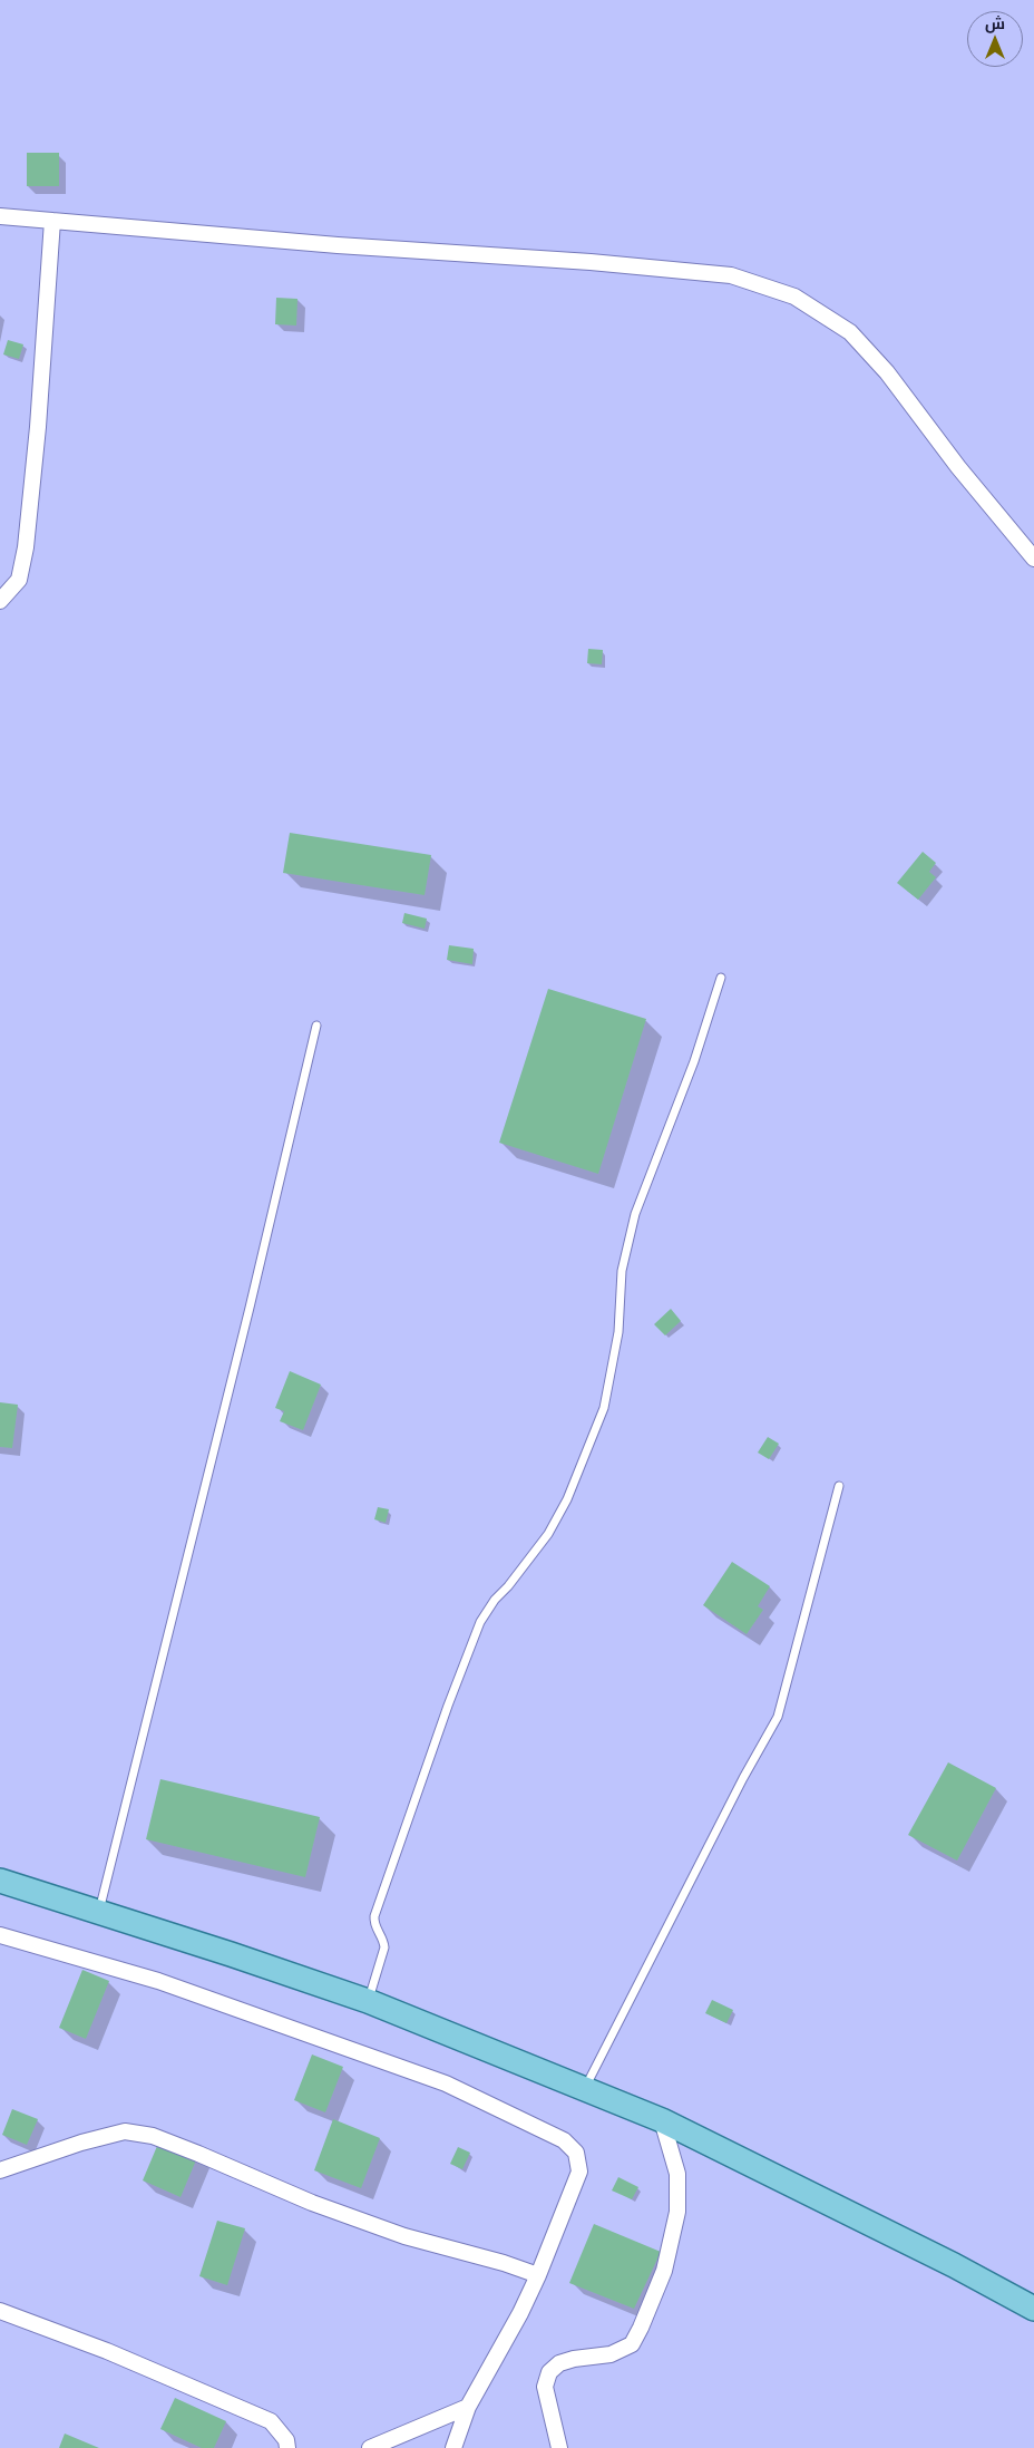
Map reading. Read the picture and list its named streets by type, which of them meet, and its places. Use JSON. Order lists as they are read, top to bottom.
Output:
{
  "north": "top"
}
